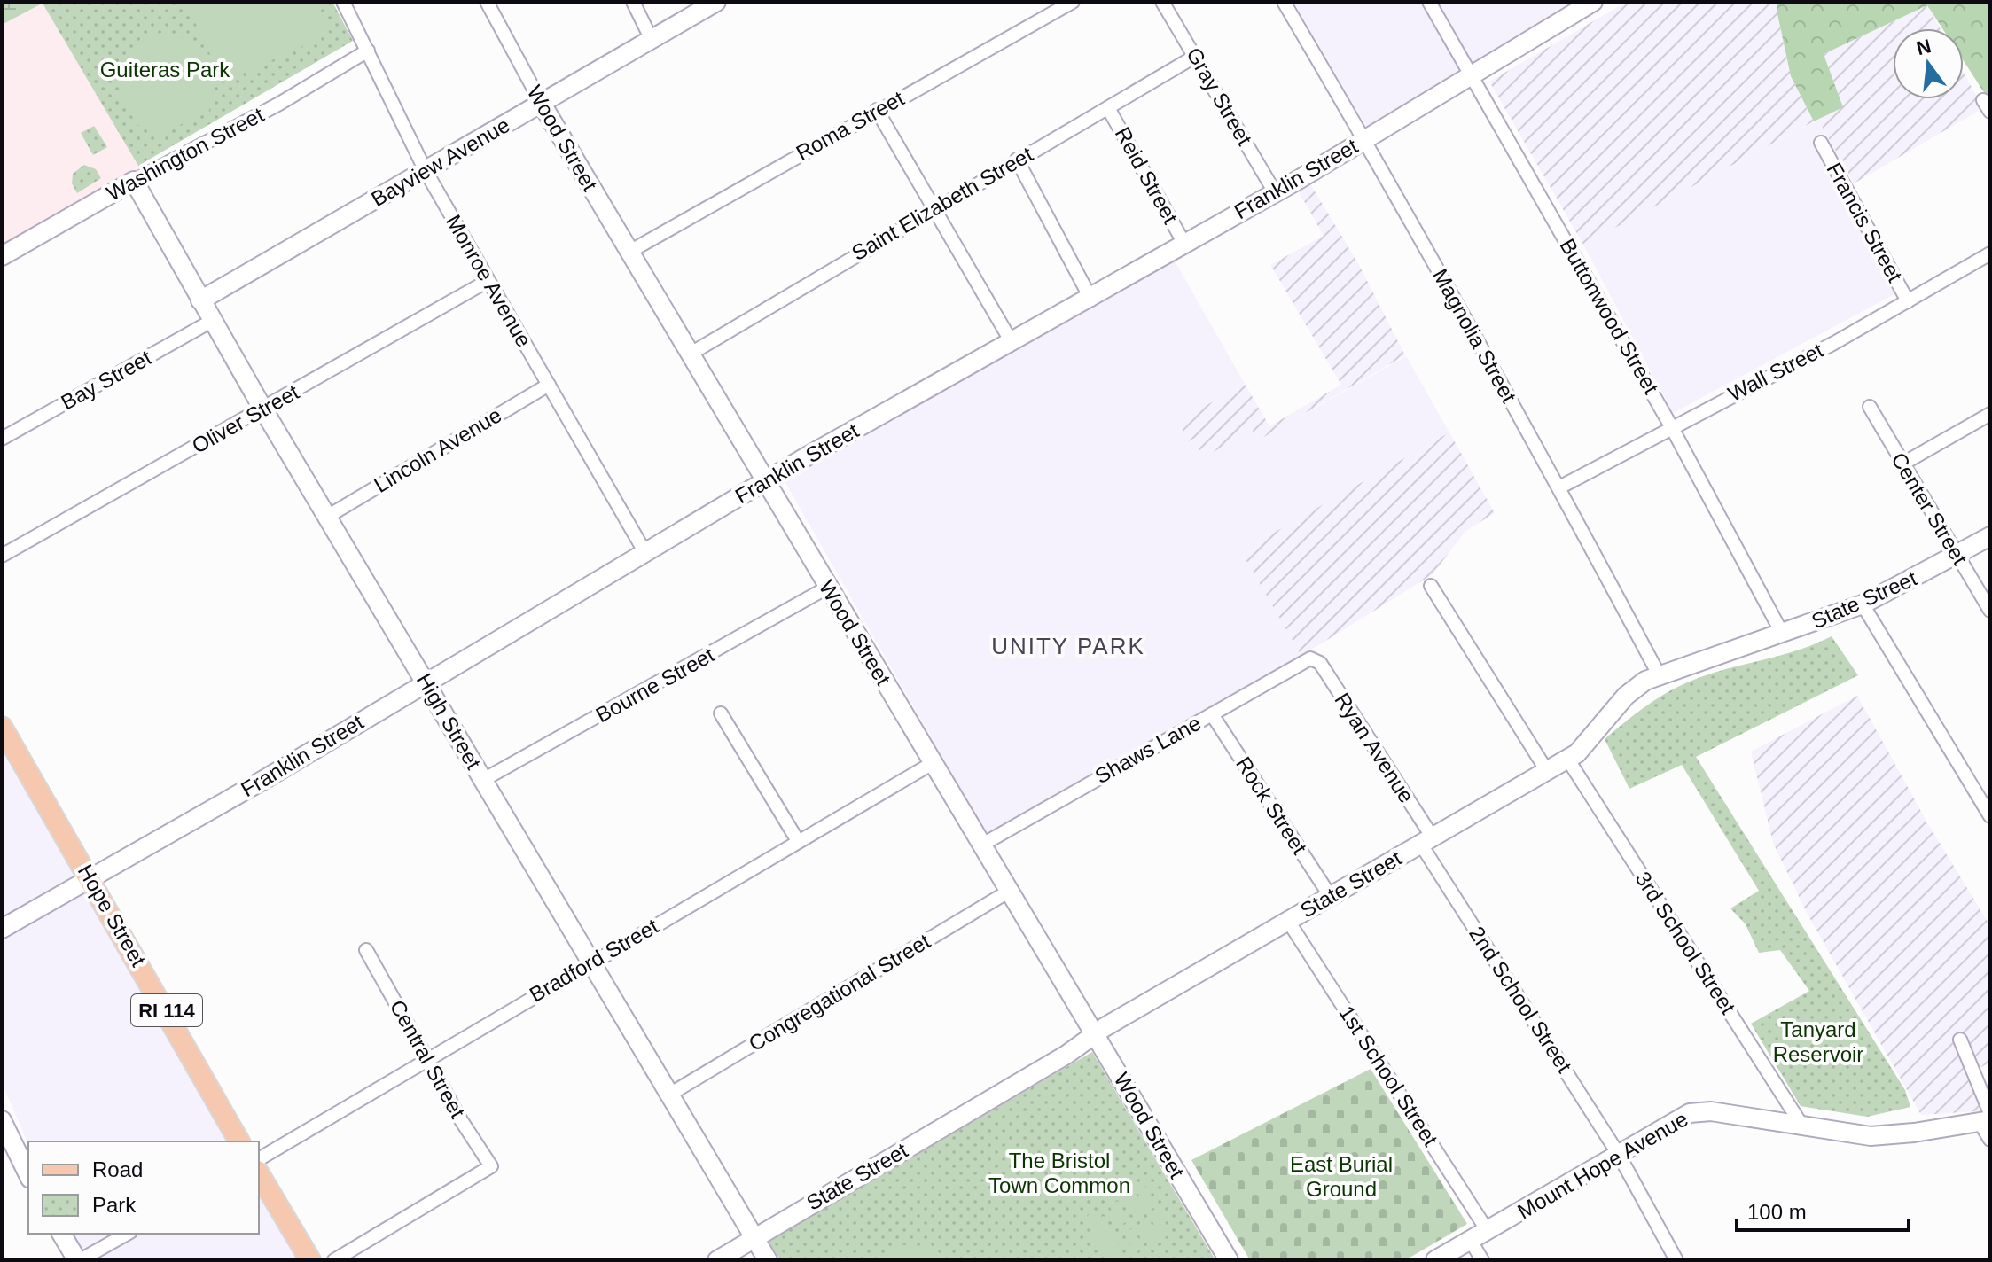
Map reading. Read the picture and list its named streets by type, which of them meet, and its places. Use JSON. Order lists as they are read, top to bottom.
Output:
{
  "streets": {
    "main road": ["Hope Street", "RI 114"],
    "street": [
      "Gray Street",
      "Roma Street",
      "Wood Street",
      "Washington Street",
      "Bayview Avenue",
      "Reid Street",
      "Franklin Street",
      "Saint Elizabeth Street",
      "Francis Street",
      "Monroe Avenue",
      "Buttonwood Street",
      "Magnolia Street",
      "Wall Street",
      "Bay Street",
      "Oliver Street",
      "Lincoln Avenue",
      "Center Street",
      "State Street",
      "Bourne Street",
      "High Street",
      "Ryan Avenue",
      "Shaws Lane",
      "Rock Street",
      "3rd School Street",
      "Bradford Street",
      "Congregational Street",
      "2nd School Street",
      "Central Street",
      "1st School Street",
      "Mount Hope Avenue"
    ]
  },
  "crossings": [
    ["Gray Street", "Franklin Street"],
    ["Gray Street", "Saint Elizabeth Street"],
    ["Roma Street", "Wood Street"],
    ["Wood Street", "Bayview Avenue"],
    ["Wood Street", "Franklin Street"],
    ["Wood Street", "Saint Elizabeth Street"],
    ["Wood Street", "State Street"],
    ["Wood Street", "Bourne Street"],
    ["Wood Street", "Shaws Lane"],
    ["Wood Street", "Bradford Street"],
    ["Wood Street", "Congregational Street"],
    ["Washington Street", "Monroe Avenue"],
    ["Washington Street", "High Street"],
    ["Bayview Avenue", "Monroe Avenue"],
    ["Bayview Avenue", "High Street"],
    ["Reid Street", "Franklin Street"],
    ["Reid Street", "Saint Elizabeth Street"],
    ["Franklin Street", "Monroe Avenue"],
    ["Franklin Street", "Buttonwood Street"],
    ["Franklin Street", "Magnolia Street"],
    ["Franklin Street", "High Street"],
    ["Franklin Street", "Hope Street"],
    ["Francis Street", "Wall Street"],
    ["Monroe Avenue", "Oliver Street"],
    ["Monroe Avenue", "Lincoln Avenue"],
    ["Buttonwood Street", "Wall Street"],
    ["Buttonwood Street", "State Street"],
    ["Magnolia Street", "Wall Street"],
    ["Magnolia Street", "State Street"],
    ["Bay Street", "High Street"],
    ["Oliver Street", "High Street"],
    ["Lincoln Avenue", "High Street"],
    ["Center Street", "State Street"],
    ["State Street", "High Street"],
    ["State Street", "Ryan Avenue"],
    ["State Street", "Rock Street"],
    ["State Street", "3rd School Street"],
    ["State Street", "2nd School Street"],
    ["State Street", "1st School Street"],
    ["Bourne Street", "High Street"],
    ["High Street", "Bradford Street"],
    ["High Street", "Congregational Street"],
    ["Ryan Avenue", "Shaws Lane"],
    ["Ryan Avenue", "2nd School Street"],
    ["Shaws Lane", "Rock Street"],
    ["3rd School Street", "Mount Hope Avenue"],
    ["Bradford Street", "Central Street"],
    ["2nd School Street", "Mount Hope Avenue"],
    ["1st School Street", "Mount Hope Avenue"]
  ],
  "districts": ["UNITY PARK"],
  "parks": [
    "Guiteras Park",
    "Tanyard Reservoir",
    "The Bristol Town Common",
    "East Burial Ground"
  ],
  "legend": ["Road", "Park"],
  "scale_bar": "100 m",
  "north": "top"
}
